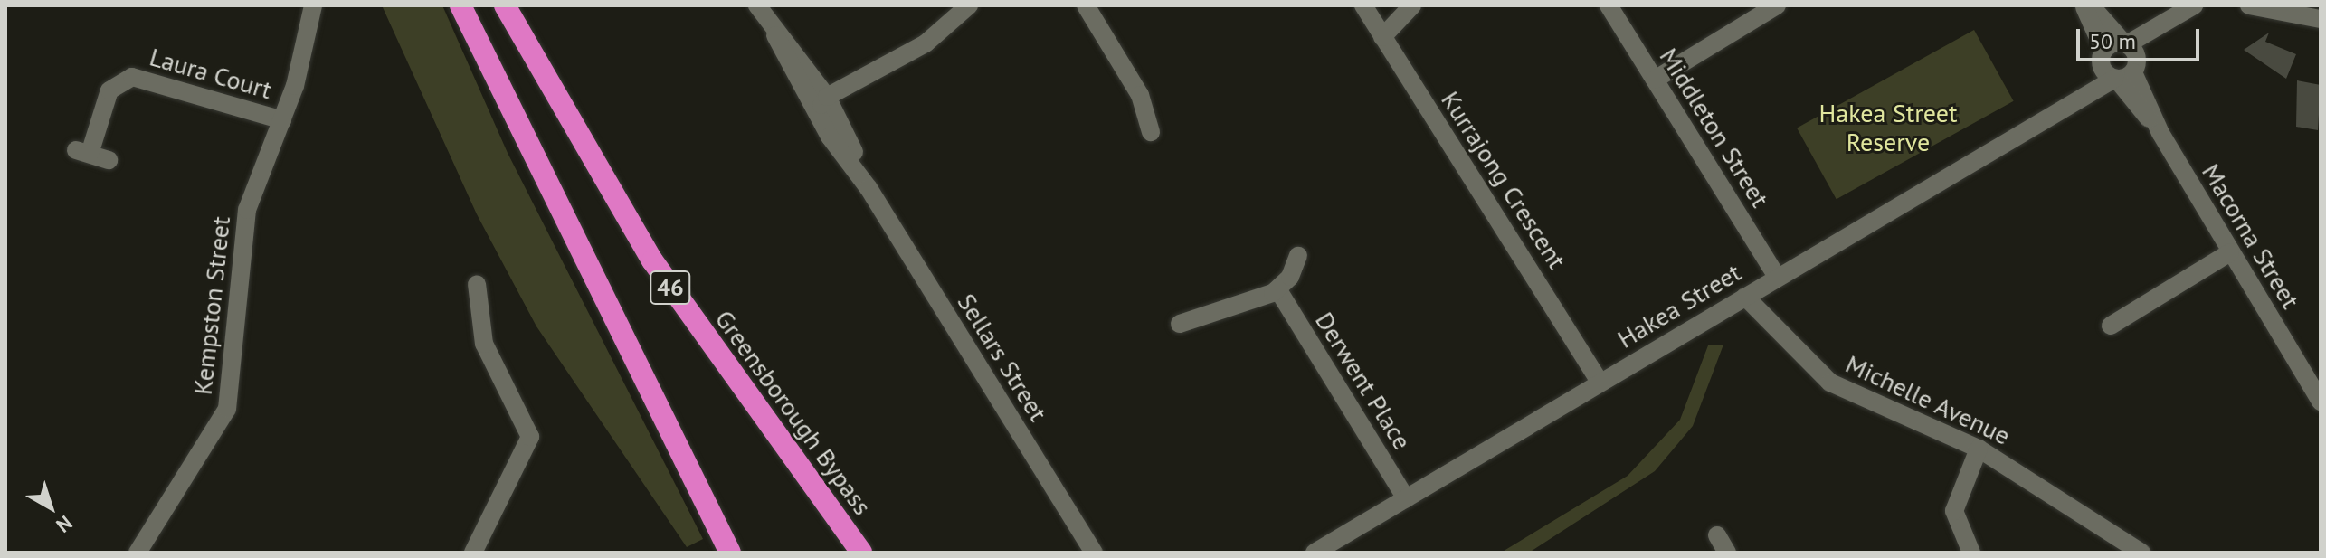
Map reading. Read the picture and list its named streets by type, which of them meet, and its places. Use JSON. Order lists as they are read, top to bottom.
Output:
{
  "streets": {
    "highway": ["46", "Greensborough Bypass"],
    "street": [
      "Laura Court",
      "Middleton Street",
      "Kurrajong Crescent",
      "Macorna Street",
      "Kempston Street",
      "Hakea Street",
      "Sellars Street",
      "Derwent Place",
      "Michelle Avenue"
    ]
  },
  "crossings": [
    ["Laura Court", "Kempston Street"],
    ["Middleton Street", "Hakea Street"],
    ["Kurrajong Crescent", "Hakea Street"],
    ["Macorna Street", "Hakea Street"],
    ["Hakea Street", "Derwent Place"],
    ["Hakea Street", "Michelle Avenue"]
  ],
  "parks": ["Hakea Street Reserve"],
  "scale_bar": "50 m",
  "north": "bottom right"
}
